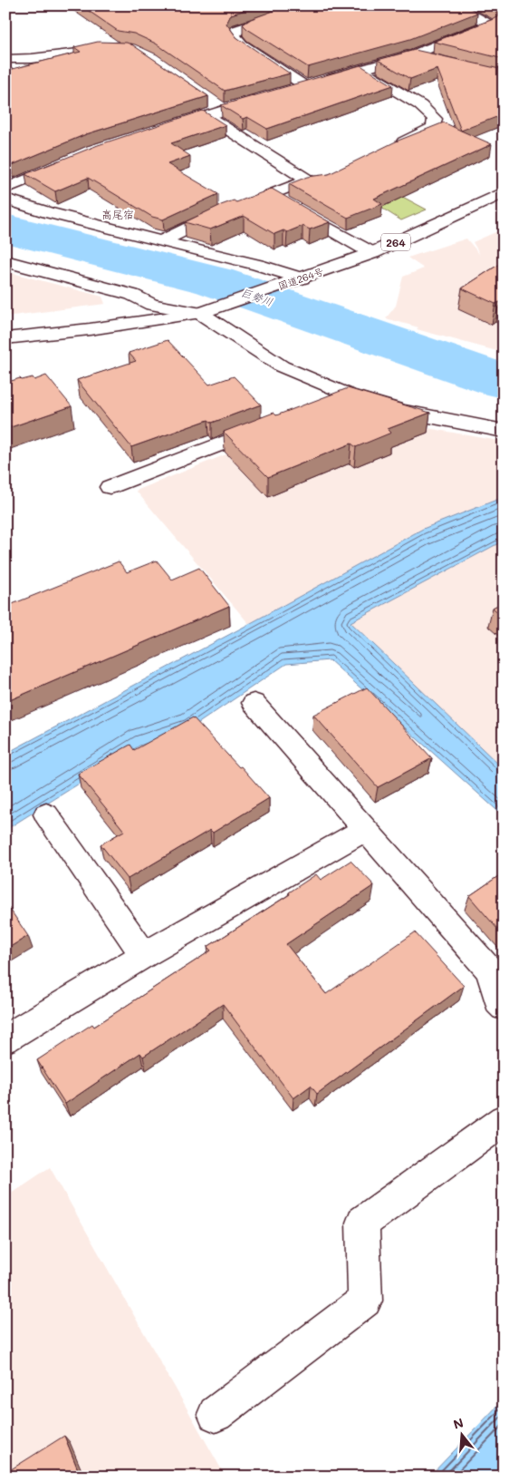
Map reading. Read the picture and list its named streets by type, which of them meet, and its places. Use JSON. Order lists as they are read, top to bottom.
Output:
{
  "streets": {
    "main road": ["264", "国道264号"]
  },
  "districts": ["高尾宿"],
  "water": ["巨勢川"],
  "north": "top"
}
